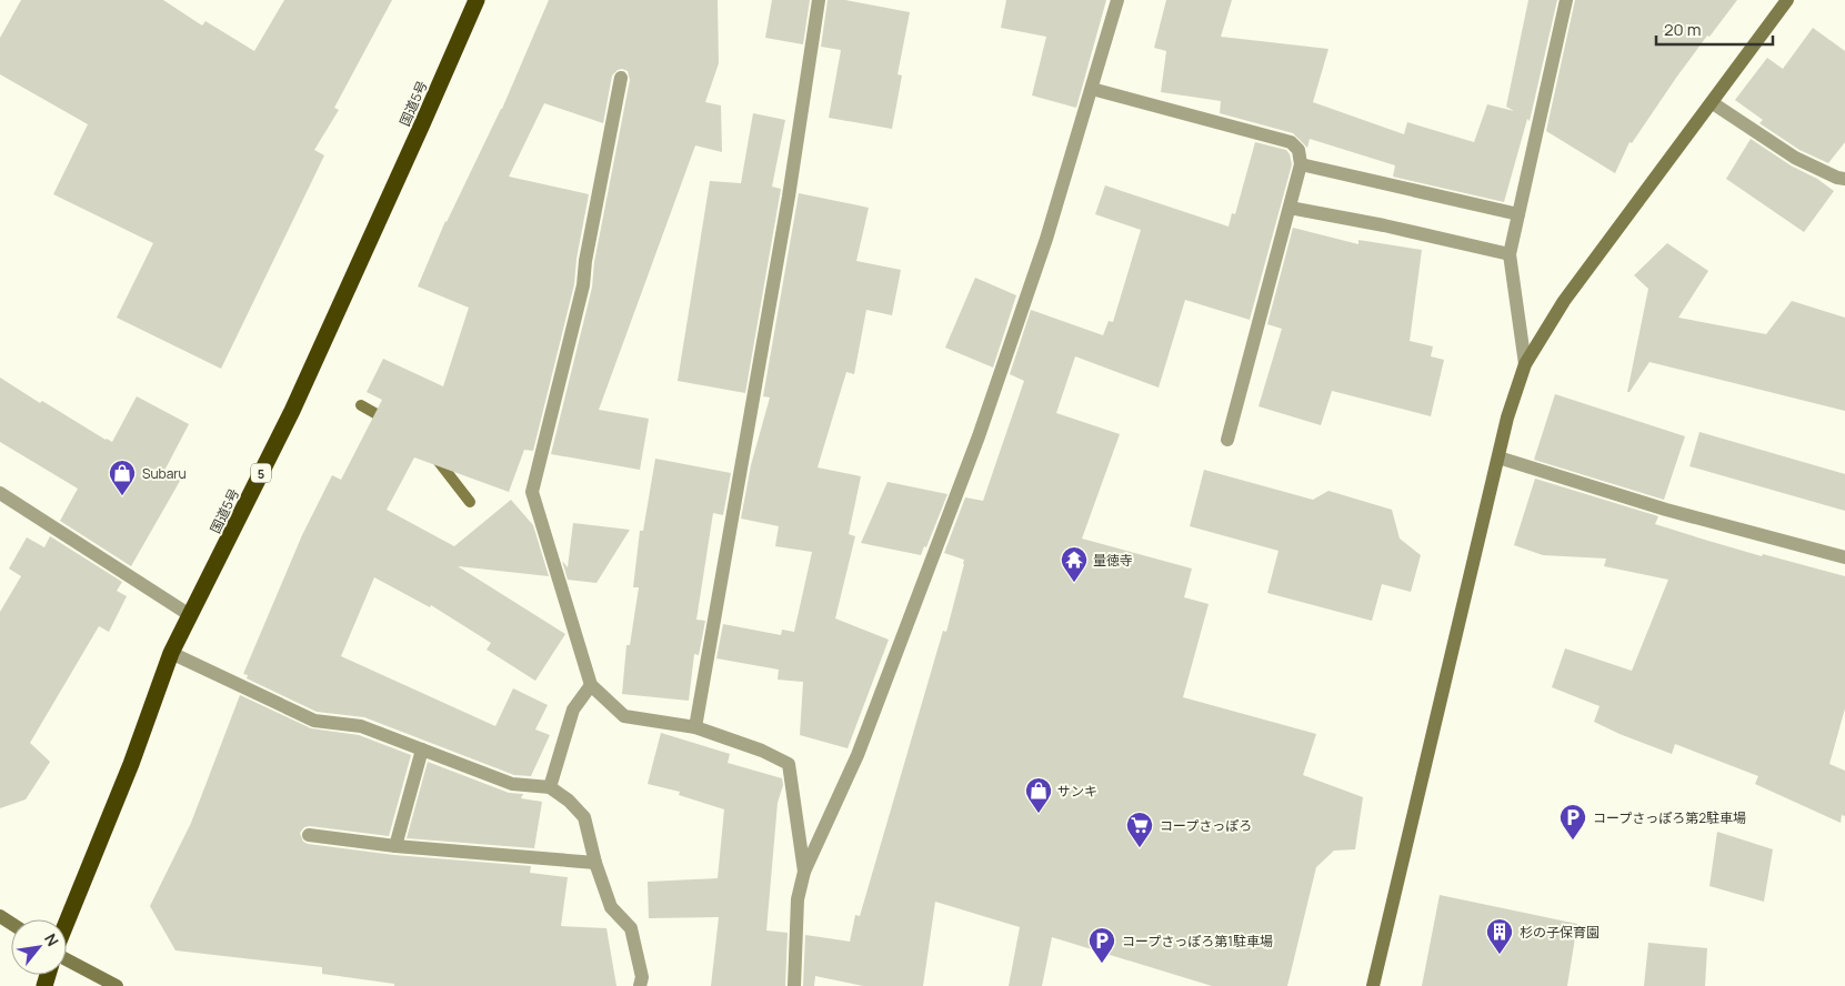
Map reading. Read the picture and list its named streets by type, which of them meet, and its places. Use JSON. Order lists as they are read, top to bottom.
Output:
{
  "streets": {
    "highway": ["国道5号", "5"]
  },
  "places": {
    "shop": ["Subaru", "サンキ"],
    "temple": ["量徳寺"],
    "parking": ["コープさっぽろ第2駐車場", "コープさっぽろ第1駐車場"],
    "supermarket": ["コープさっぽろ"],
    "building": ["杉の子保育園"]
  },
  "scale_bar": "20 m",
  "north": "top right"
}
